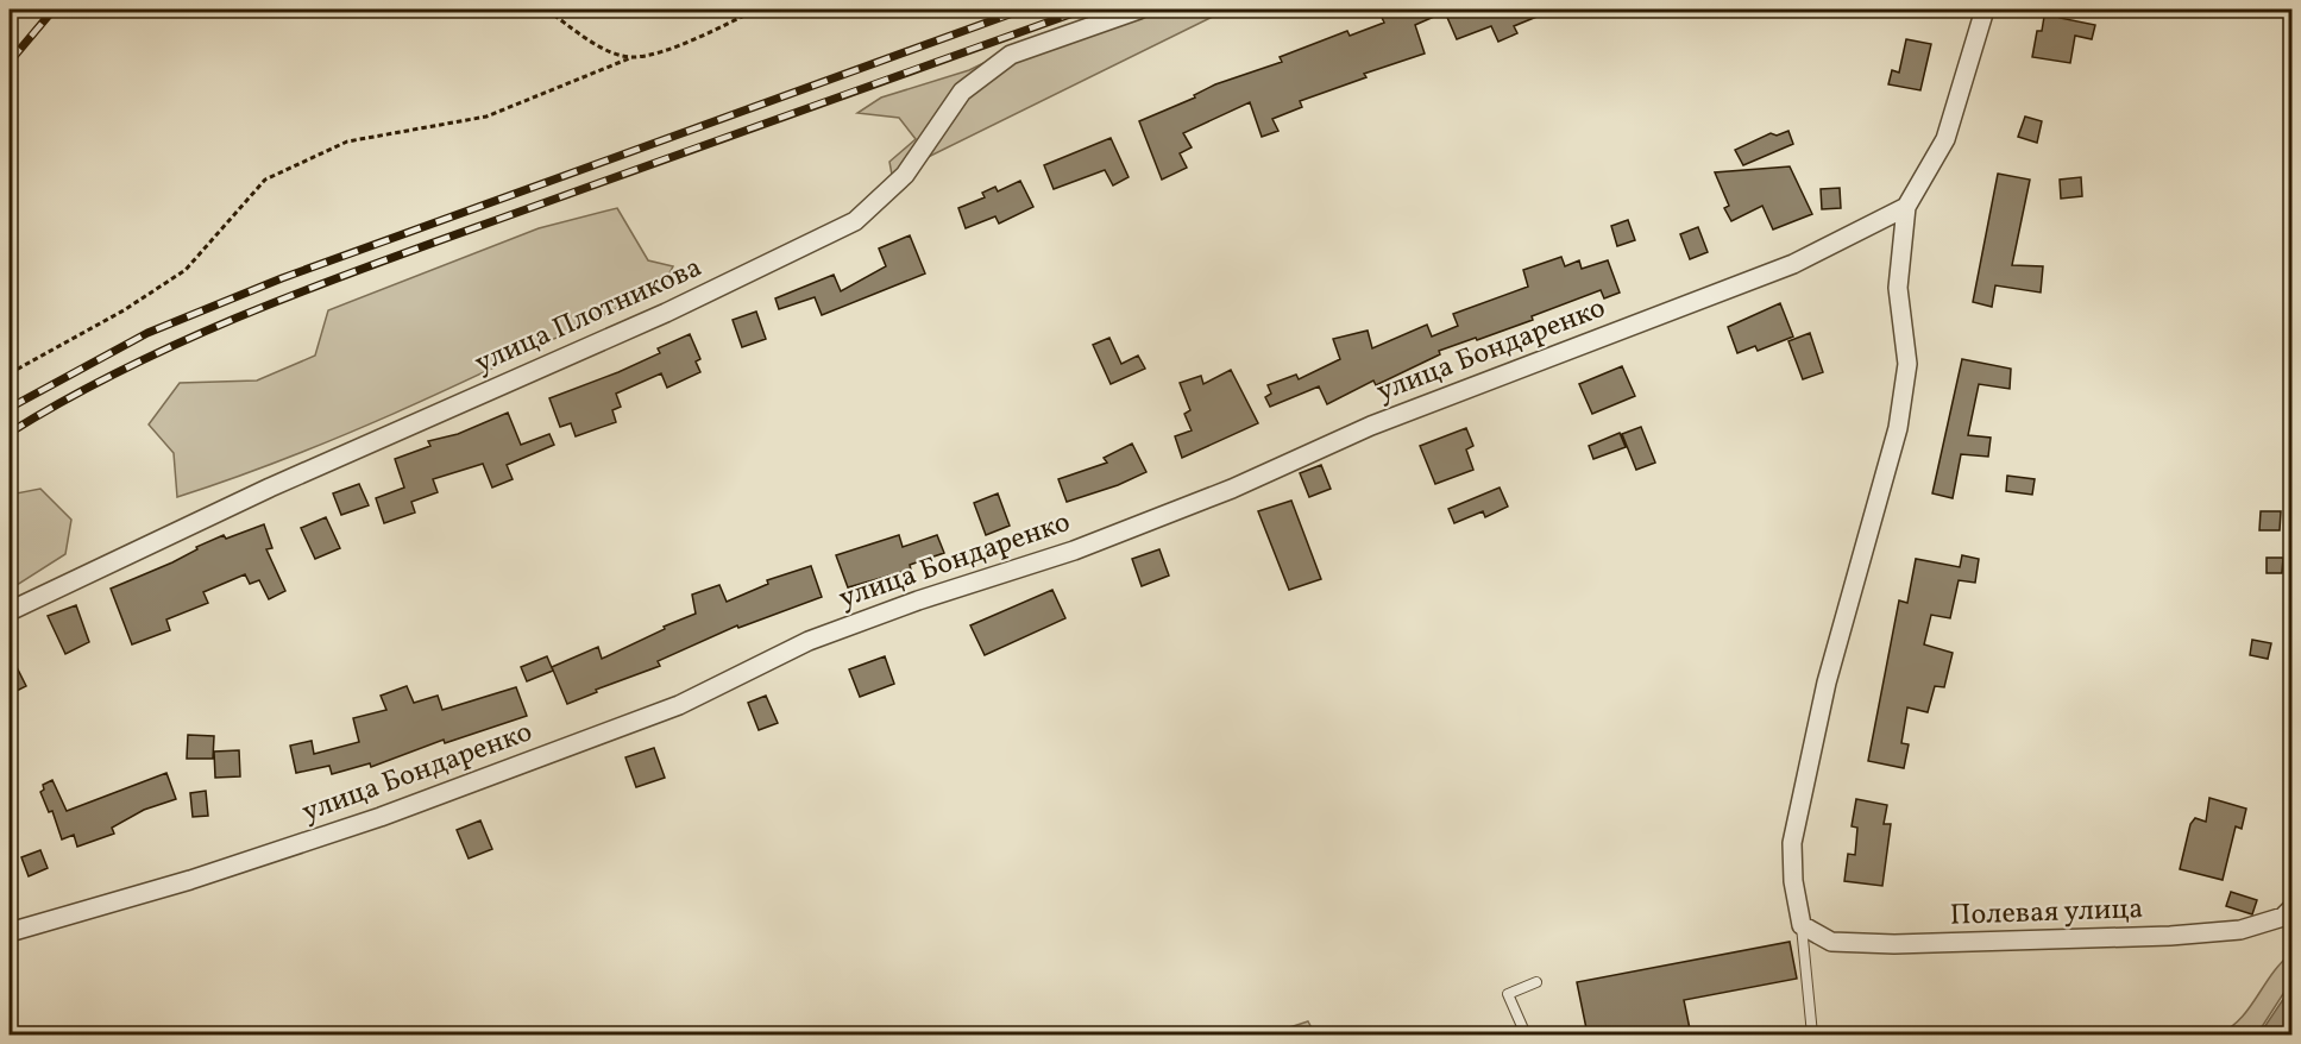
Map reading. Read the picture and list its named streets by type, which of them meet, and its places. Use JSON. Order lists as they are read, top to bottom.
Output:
{
  "streets": {
    "street": ["улица Плотникова", "улица Бондаренко", "Полевая улица"]
  }
}
